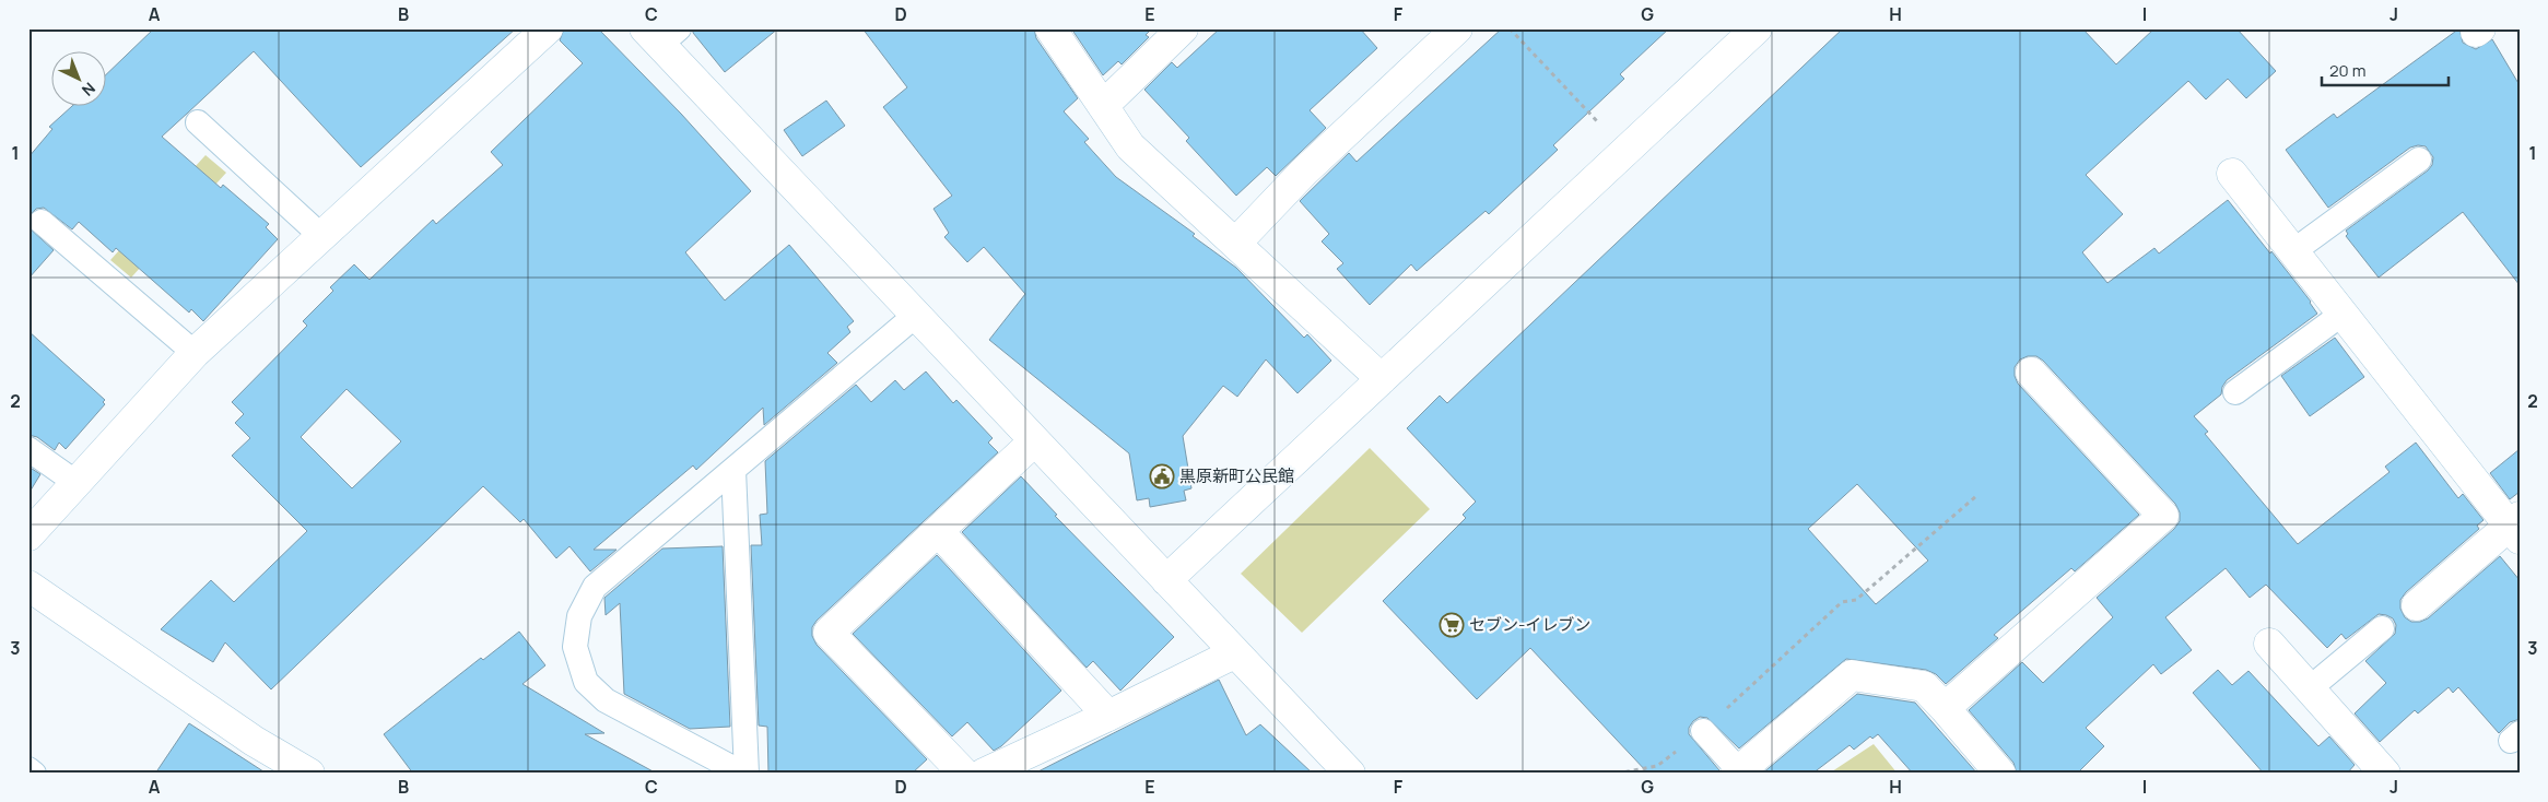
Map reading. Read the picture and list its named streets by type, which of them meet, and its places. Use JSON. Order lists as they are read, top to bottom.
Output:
{
  "places": {
    "public building": ["黒原新町公民館"],
    "supermarket": ["セブン-イレブン"]
  },
  "scale_bar": "20 m",
  "north": "bottom right",
  "grid": {
    "columns": [
      "A",
      "B",
      "C",
      "D",
      "E",
      "F",
      "G",
      "H",
      "I",
      "J"
    ],
    "rows": ["1", "2", "3"]
  }
}
